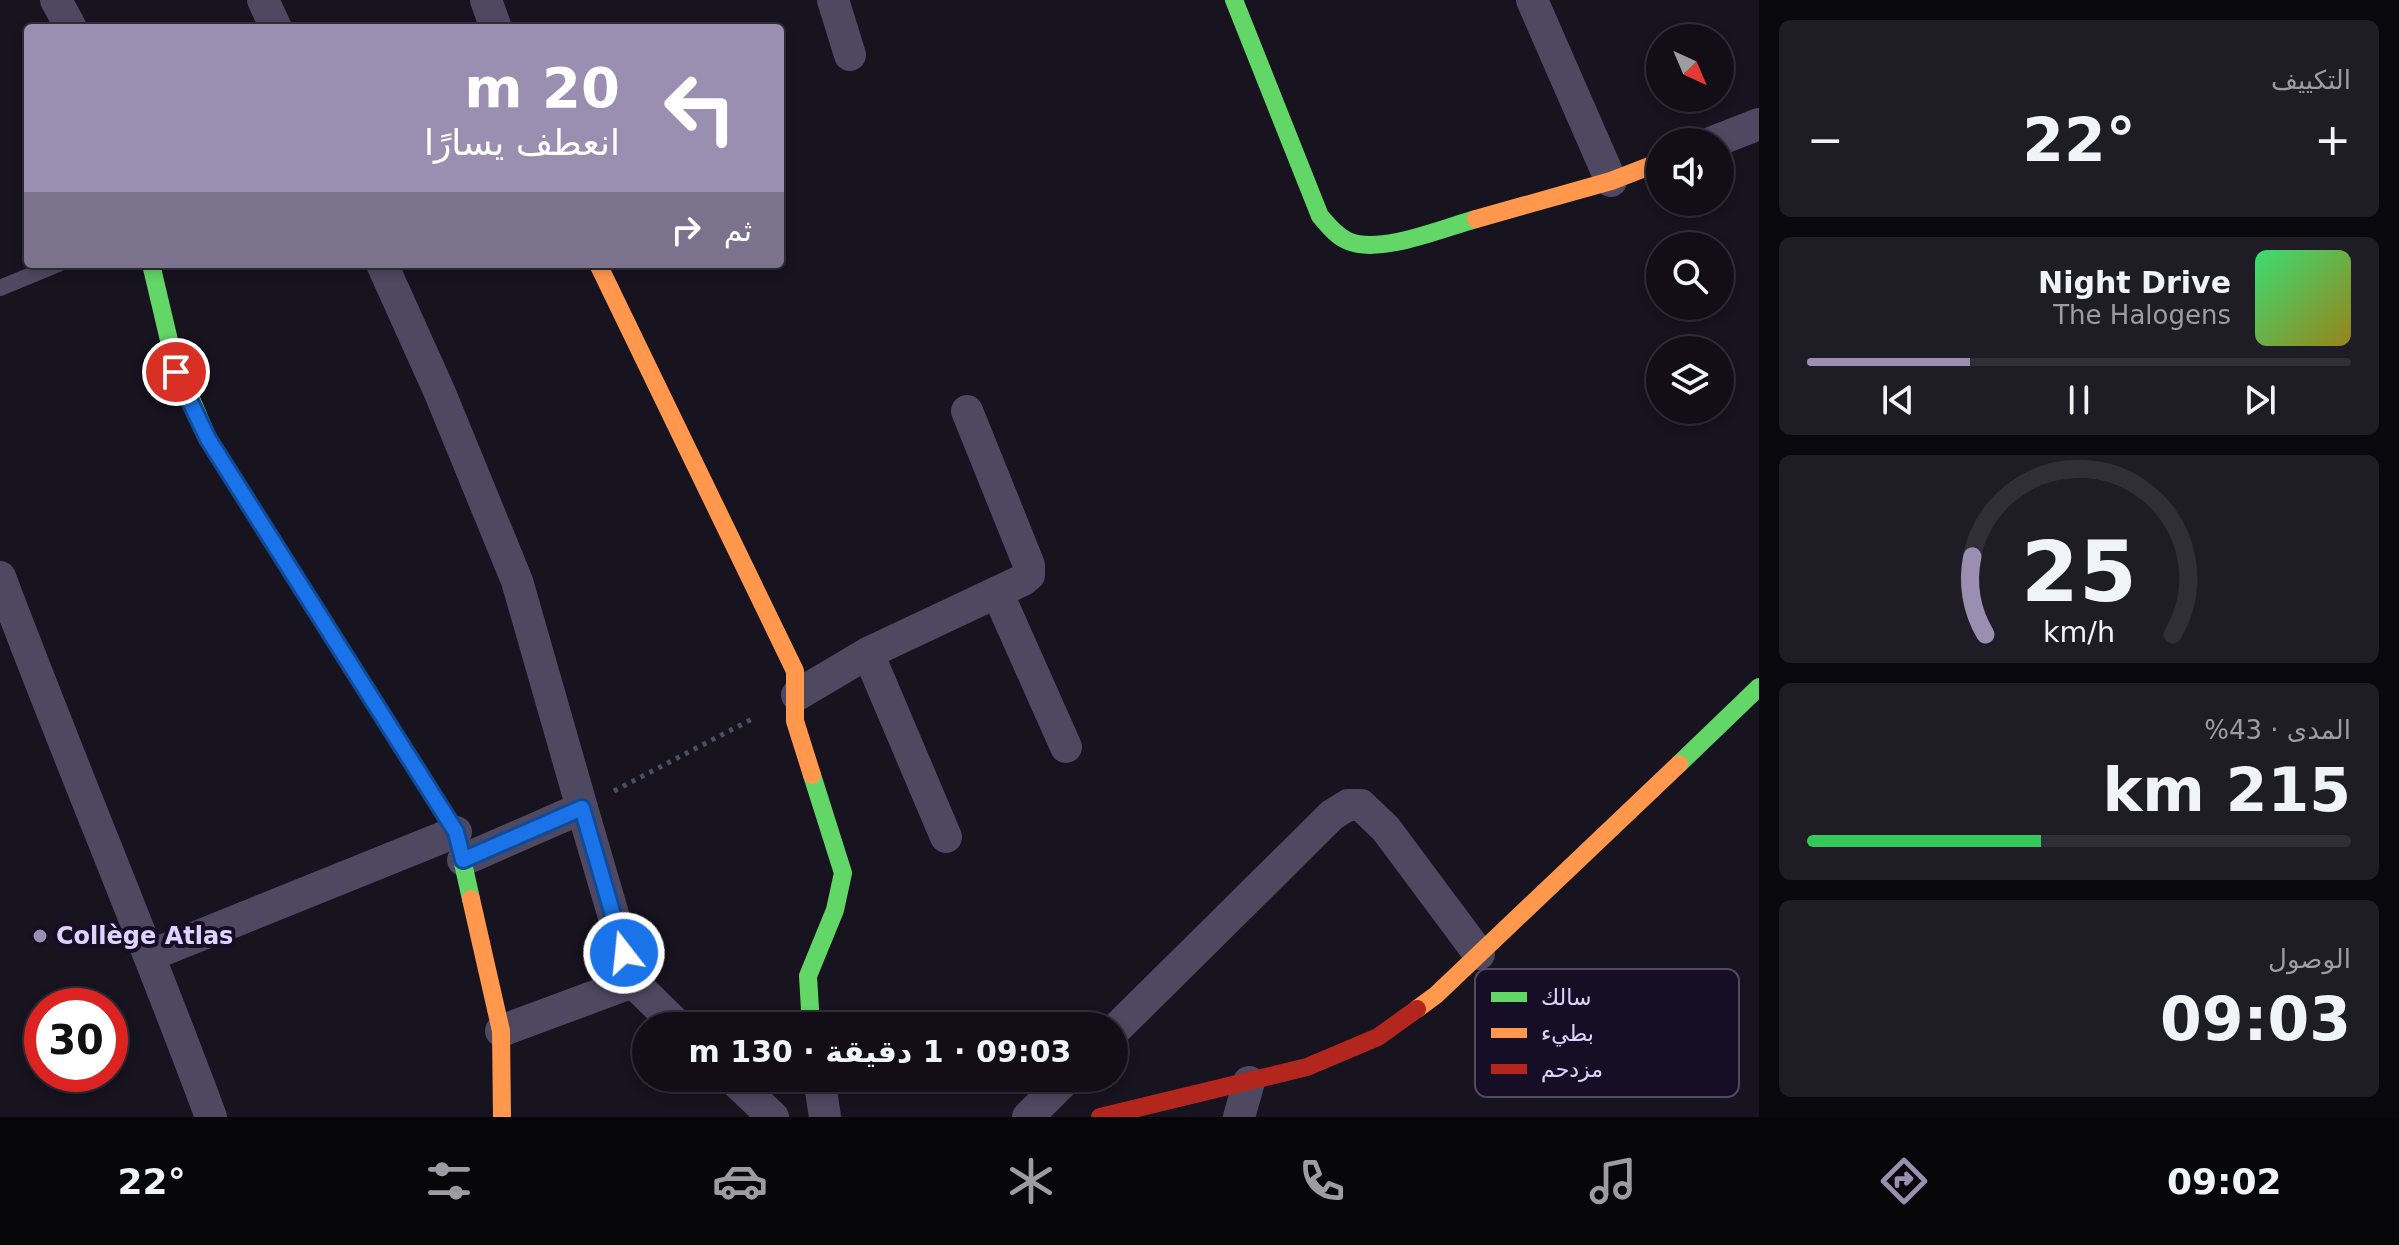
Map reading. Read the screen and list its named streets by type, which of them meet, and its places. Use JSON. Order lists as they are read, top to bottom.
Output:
{
  "places": ["Collège Atlas"],
  "legend": ["سالك", "بطيء", "مزدحم"],
  "north": "bottom right",
  "page": {
    "tile": [
      "التكييف",
      ["المدى · 43%", "215 km"],
      ["الوصول", "09:03"]
    ],
    "turn": ["20 m", "انعطف يسارًا"],
    "heat": ["−", "22°", "+"],
    "then": "ثم",
    "song": ["Night Drive", "The Halogens"],
    "limit": "30",
    "trip": "09:03 · 1 دقيقة · 130 m",
    "tabs": ["09:02", "22°"],
    "gauge": ["25", "km/h"]
  }
}
